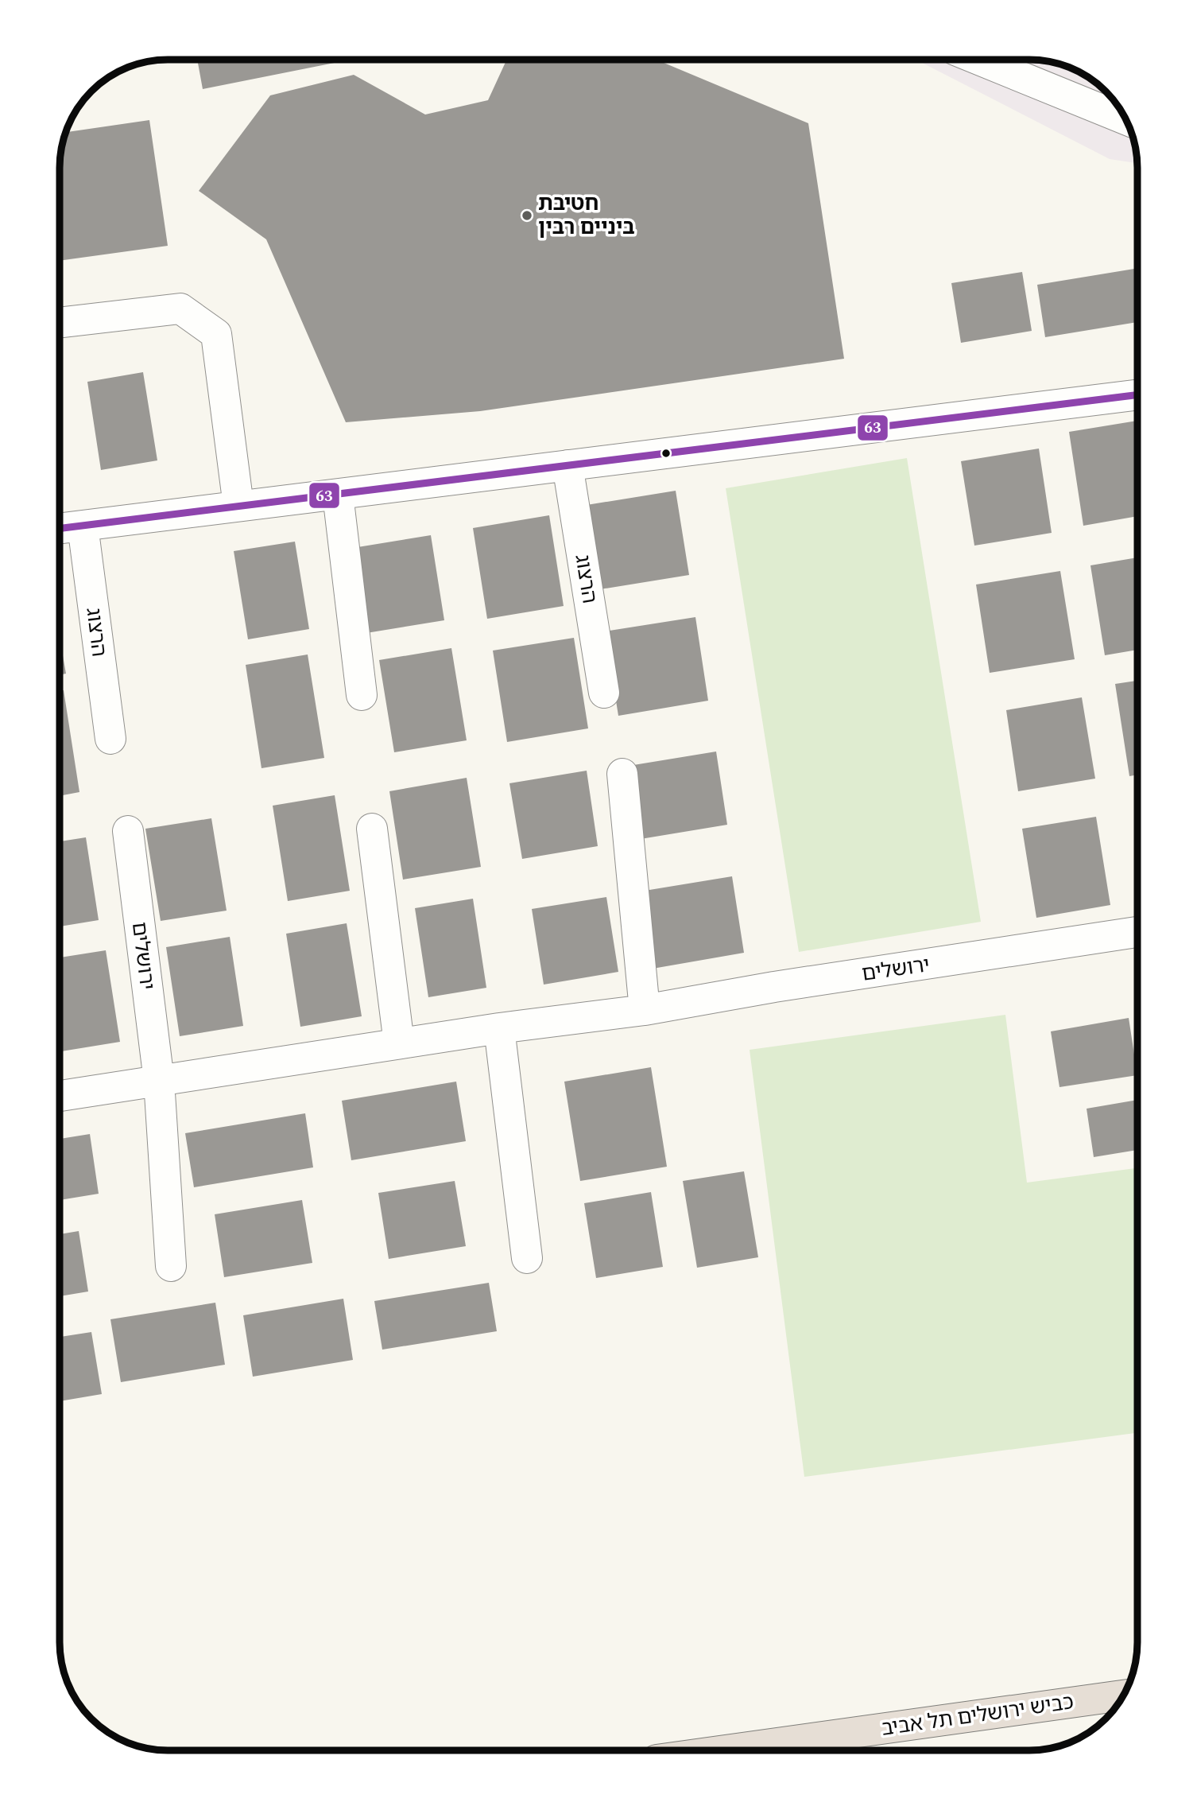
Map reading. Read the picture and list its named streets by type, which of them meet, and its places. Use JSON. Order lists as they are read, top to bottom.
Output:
{
  "streets": {
    "highway": ["כביש ירושלים תל אביב"],
    "street": ["הרצוג", "ירושלים"]
  },
  "places": ["חטיבת ביניים רבין"],
  "lines": ["transit line 63"]
}
